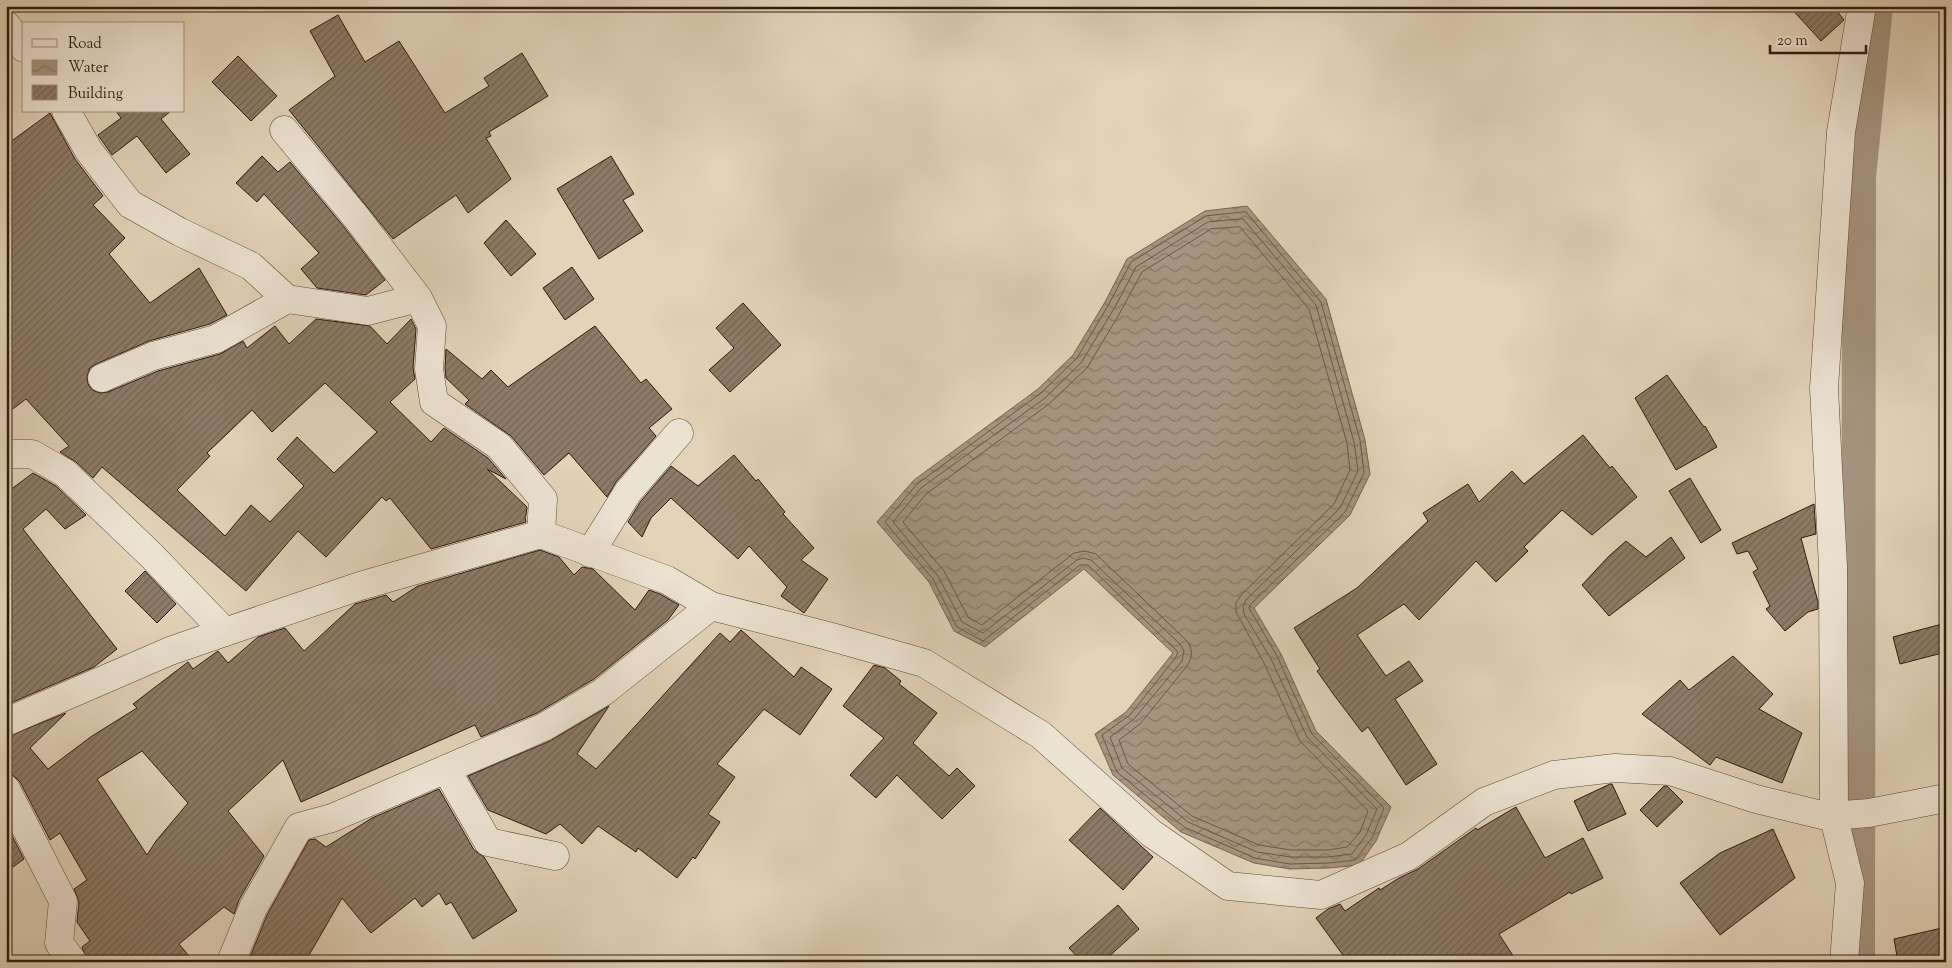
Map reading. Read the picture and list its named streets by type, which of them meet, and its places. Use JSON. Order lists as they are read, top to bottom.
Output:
{
  "legend": ["Road", "Water", "Building"],
  "scale_bar": "20 m"
}
